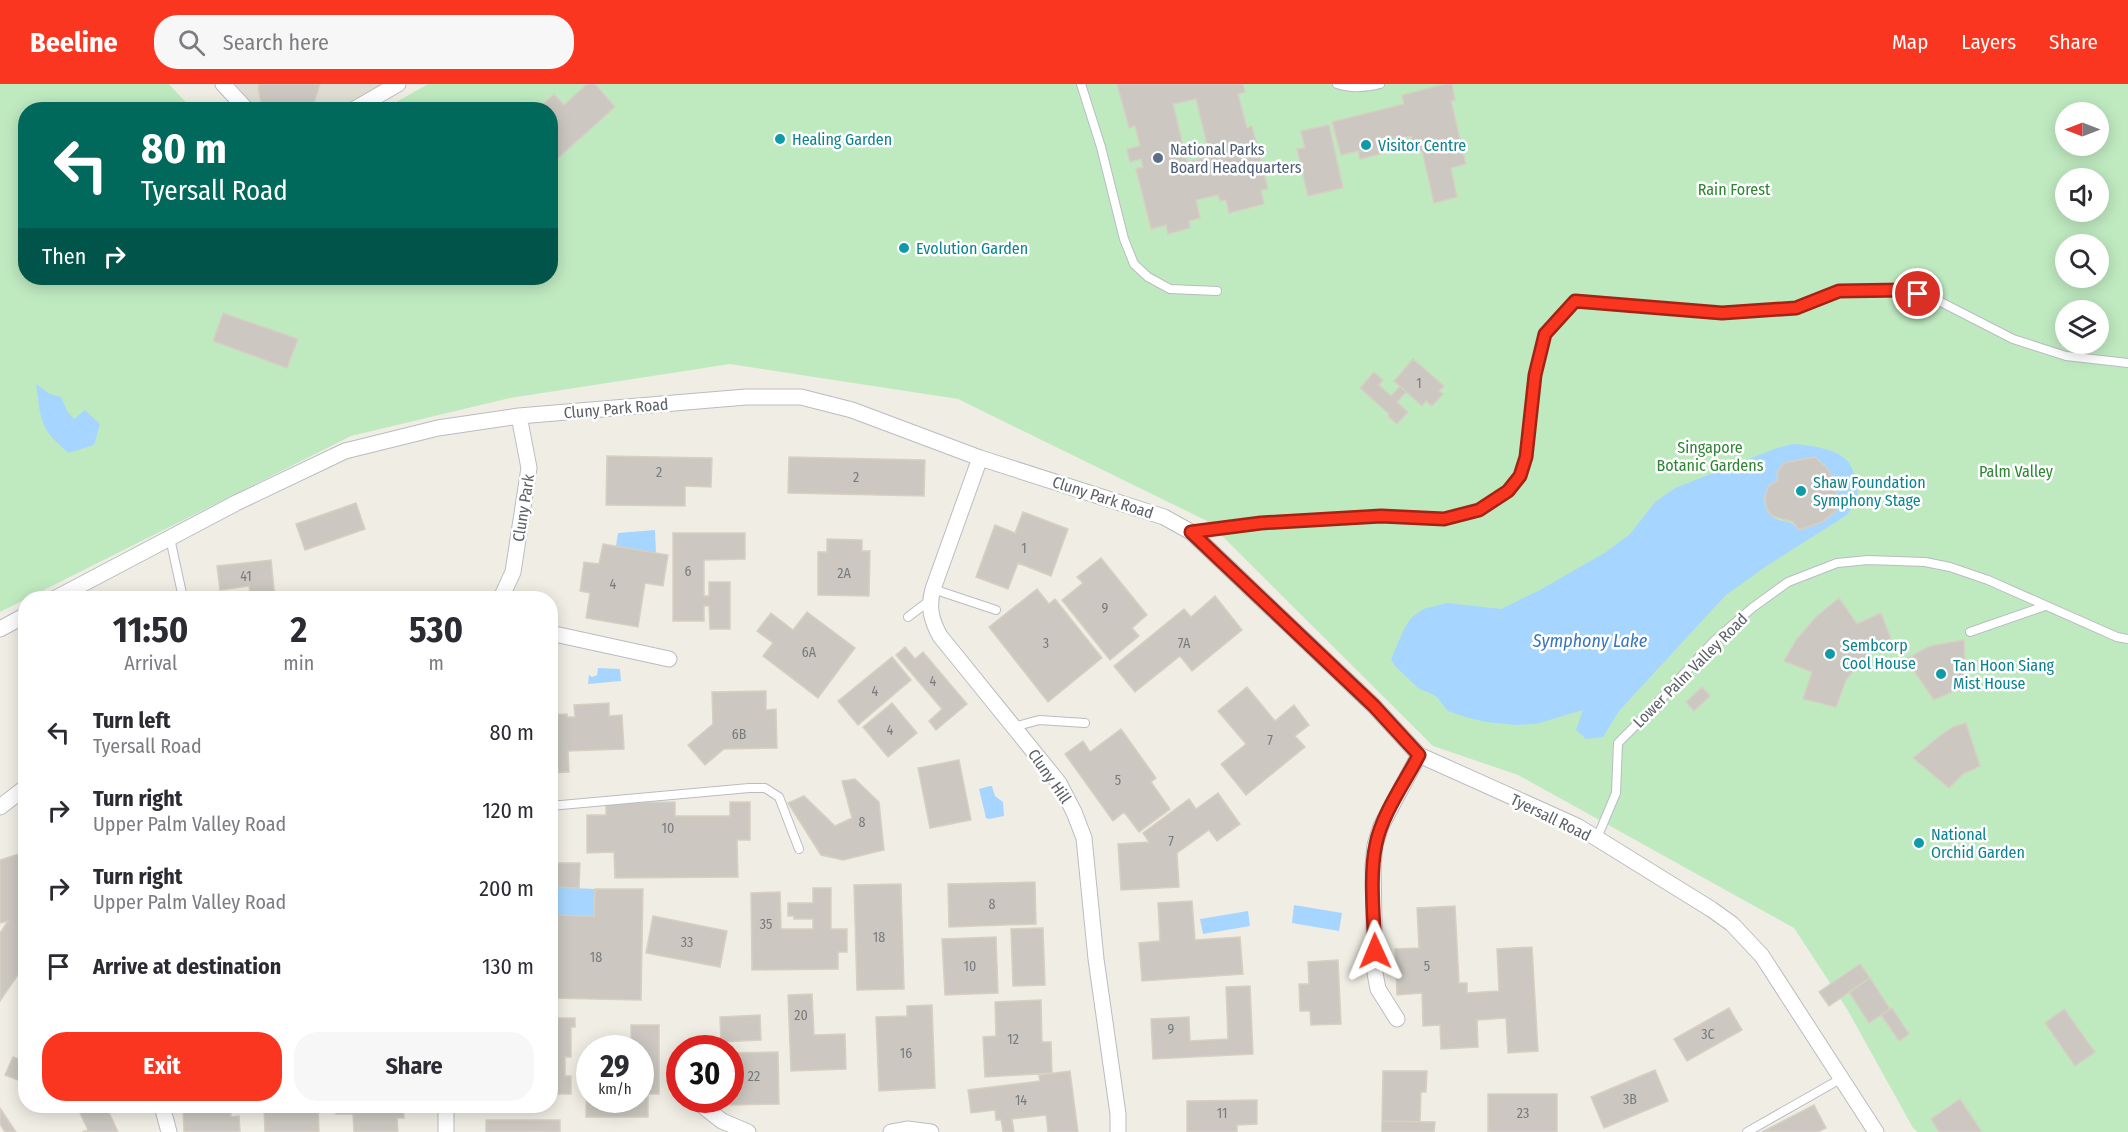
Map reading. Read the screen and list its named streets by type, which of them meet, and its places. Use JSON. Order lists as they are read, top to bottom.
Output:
{
  "streets": {
    "street": [
      "Cluny Park Road",
      "Cluny Park",
      "Cluny Hill",
      "Tyersall Road"
    ],
    "lane": ["Lower Palm Valley Road"]
  },
  "crossings": [
    ["Cluny Park Road", "Cluny Park"],
    ["Cluny Park Road", "Tyersall Road"],
    ["Lower Palm Valley Road", "Tyersall Road"]
  ],
  "water": ["Symphony Lake"],
  "parks": ["Rain Forest", "Singapore Botanic Gardens", "Palm Valley"],
  "places": [
    "Healing Garden",
    "Visitor Centre",
    "National Parks Board Headquarters",
    "Evolution Garden",
    "Shaw Foundation Symphony Stage",
    "Sembcorp Cool House",
    "Tan Hoon Siang Mist House",
    "National Orchid Garden"
  ],
  "house_numbers": [
    "1",
    "2",
    "2",
    "1",
    "6",
    "2A",
    "41",
    "4",
    "9",
    "3",
    "7A",
    "6A",
    "4",
    "4",
    "4",
    "6B",
    "7",
    "5",
    "8",
    "10",
    "7",
    "8",
    "35",
    "18",
    "33",
    "18",
    "10",
    "5",
    "20",
    "9",
    "3C",
    "12",
    "16",
    "22",
    "3B",
    "14",
    "11",
    "23"
  ],
  "north": "left",
  "page": {
    "header": "Beeline",
    "search": "Search here",
    "nav": ["Map", "Layers", "Share"],
    "turn": ["80 m", "Tyersall Road"],
    "then": "Then",
    "eta": [
      "11:50",
      "Arrival",
      "2",
      "min",
      "530",
      "m"
    ],
    "list": [
      {
        "name": "Turn left",
        "note": "Tyersall Road",
        "value": "80 m"
      },
      {
        "name": "Turn right",
        "note": "Upper Palm Valley Road",
        "value": "120 m"
      },
      {
        "name": "Turn right",
        "note": "Upper Palm Valley Road",
        "value": "200 m"
      },
      {
        "name": "Arrive at destination",
        "value": "130 m"
      }
    ],
    "buttons": ["Exit", "Share"],
    "speed": "29 km/h",
    "limit": "30"
  }
}
